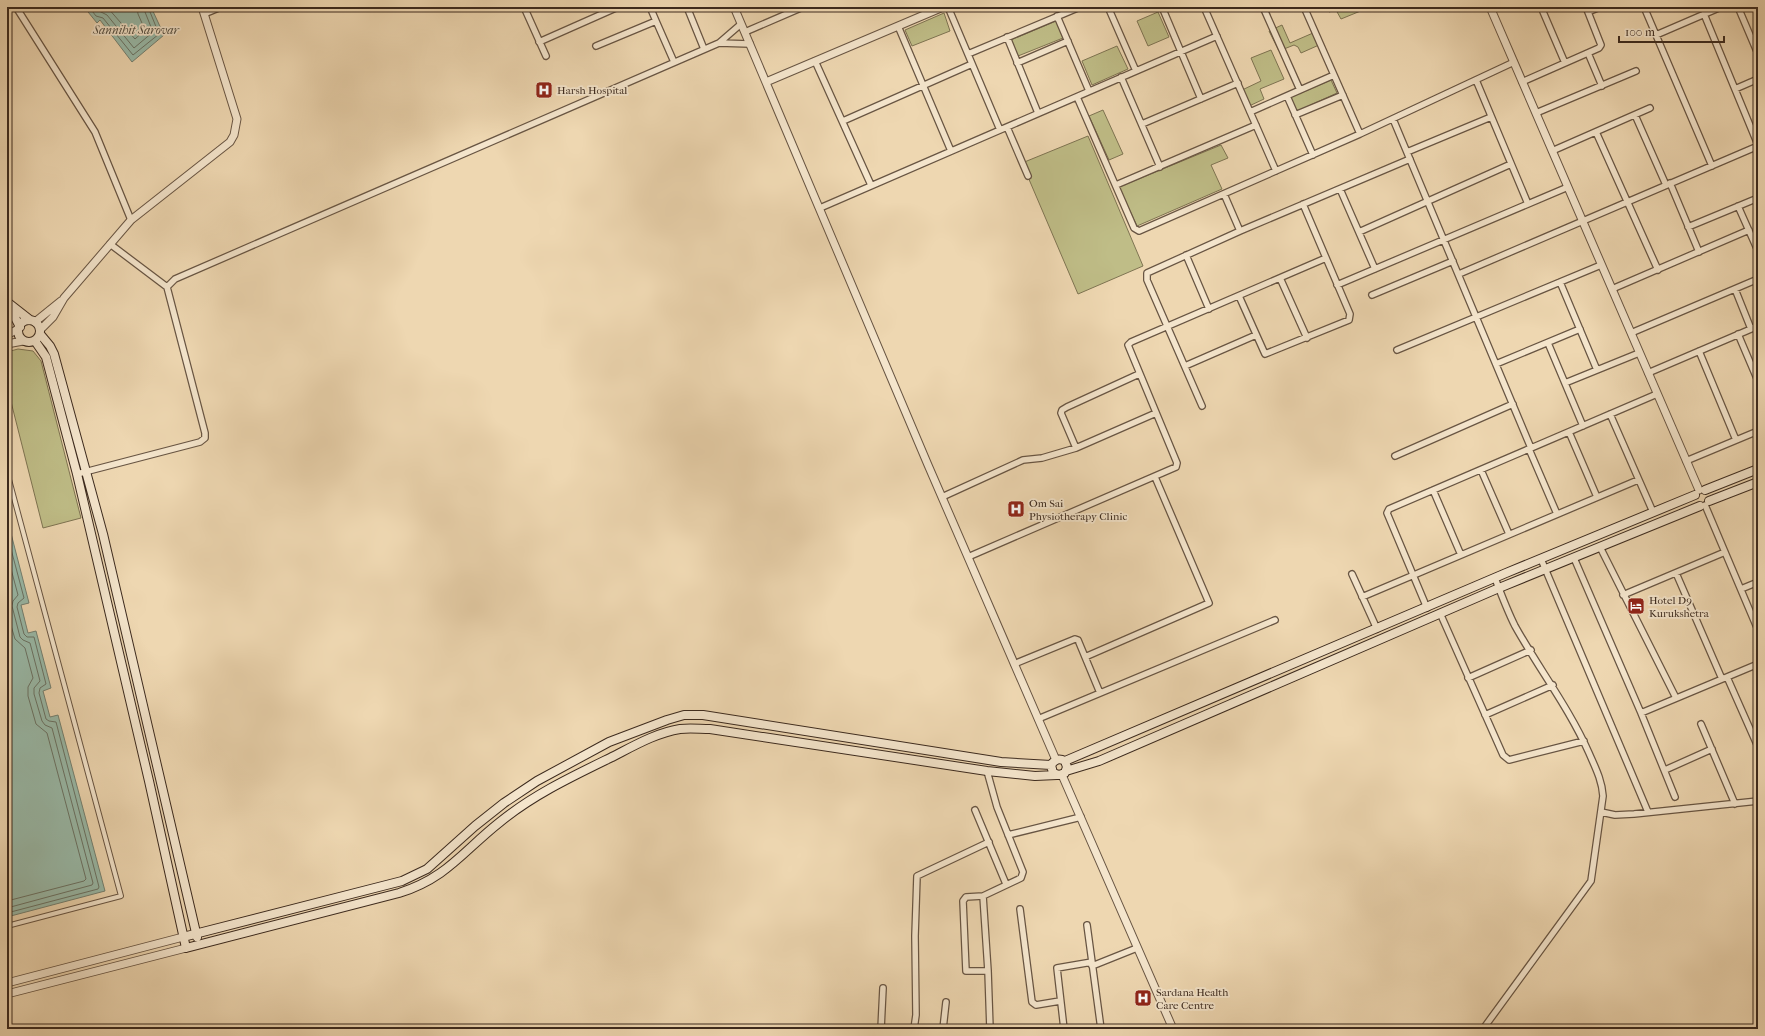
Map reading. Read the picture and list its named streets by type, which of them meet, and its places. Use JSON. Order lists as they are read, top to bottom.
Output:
{
  "water": ["Sannihit Sarovar"],
  "places": {
    "hospital": ["Harsh Hospital", "Om Sai Physiotherapy Clinic", "Sardana Health Care Centre"],
    "hotel": ["Hotel D9 Kurukshetra"]
  },
  "scale_bar": "100 m"
}
